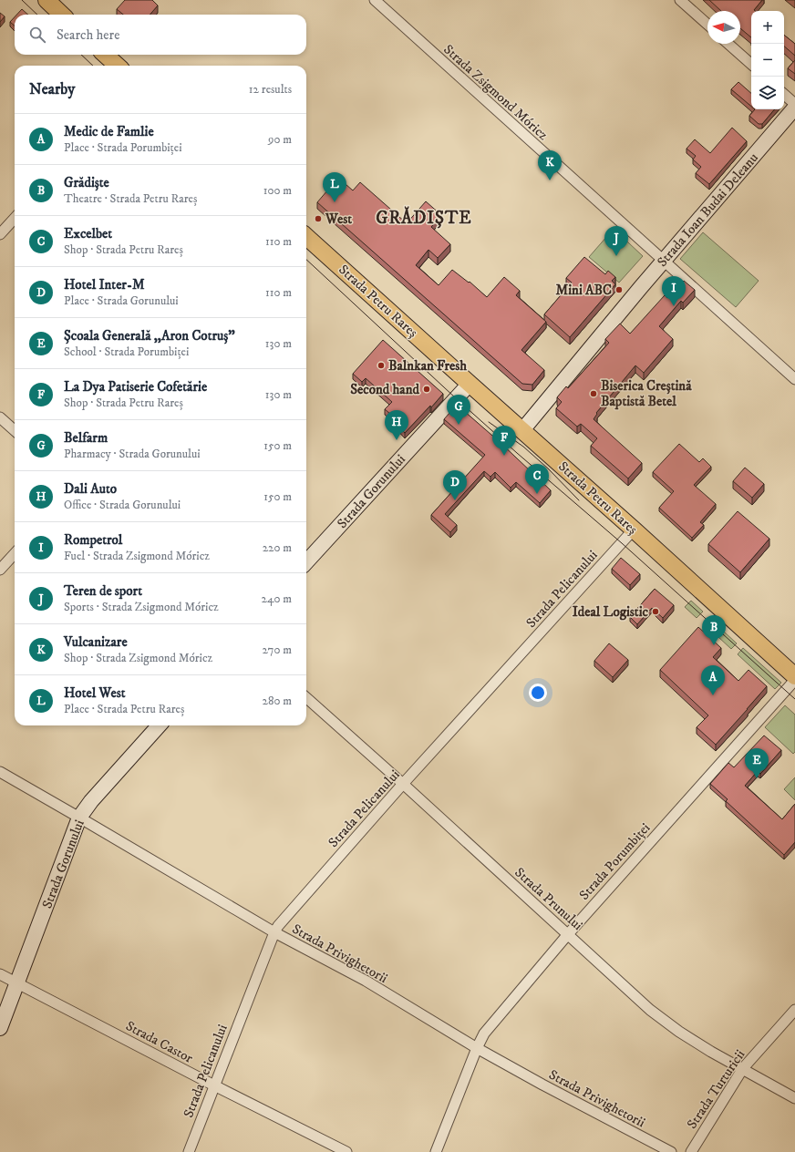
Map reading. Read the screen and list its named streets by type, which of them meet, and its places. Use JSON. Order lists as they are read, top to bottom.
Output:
{
  "streets": {
    "main road": ["Strada Petru Rareș"],
    "street": [
      "Strada Zsigmond Móricz",
      "Strada Ioan Budai Deleanu",
      "Strada Gorunului",
      "Strada Pelicanului",
      "Strada Porumbiței",
      "Strada Prunului",
      "Strada Privighetorii",
      "Strada Castor",
      "Strada Turturicii"
    ]
  },
  "crossings": [
    ["Strada Zsigmond Móricz", "Strada Ioan Budai Deleanu"],
    ["Strada Ioan Budai Deleanu", "Strada Petru Rareș"],
    ["Strada Petru Rareș", "Strada Gorunului"],
    ["Strada Petru Rareș", "Strada Pelicanului"],
    ["Strada Gorunului", "Strada Privighetorii"],
    ["Strada Gorunului", "Strada Castor"],
    ["Strada Pelicanului", "Strada Prunului"],
    ["Strada Pelicanului", "Strada Privighetorii"],
    ["Strada Pelicanului", "Strada Castor"],
    ["Strada Porumbiței", "Strada Prunului"],
    ["Strada Porumbiței", "Strada Privighetorii"],
    ["Strada Prunului", "Strada Turturicii"]
  ],
  "districts": ["GRĂDIȘTE"],
  "places": [
    "West",
    "Mini ABC",
    "Balnkan Fresh",
    "Second hand",
    "Biserica Creștină Baptistă Betel",
    "Ideal Logistic"
  ],
  "north": "left",
  "page": {
    "map_buttons": ["+", "−"],
    "search": "Search here",
    "heading": ["Nearby", "12 results"],
    "list": [
      {
        "mark": "A",
        "name": "Medic de Famlie",
        "note": "Place · Strada Porumbiței",
        "value": "90 m"
      },
      {
        "mark": "B",
        "name": "Grădiște",
        "note": "Theatre · Strada Petru Rareș",
        "value": "100 m"
      },
      {
        "mark": "C",
        "name": "Excelbet",
        "note": "Shop · Strada Petru Rareș",
        "value": "110 m"
      },
      {
        "mark": "D",
        "name": "Hotel Inter-M",
        "note": "Place · Strada Gorunului",
        "value": "110 m"
      },
      {
        "mark": "E",
        "name": "Școala Generală ,,Aron Cotruș\"",
        "note": "School · Strada Porumbiței",
        "value": "130 m"
      },
      {
        "mark": "F",
        "name": "La Dya Patiserie Cofetărie",
        "note": "Shop · Strada Petru Rareș",
        "value": "130 m"
      },
      {
        "mark": "G",
        "name": "Belfarm",
        "note": "Pharmacy · Strada Gorunului",
        "value": "150 m"
      },
      {
        "mark": "H",
        "name": "Dali Auto",
        "note": "Office · Strada Gorunului",
        "value": "150 m"
      },
      {
        "mark": "I",
        "name": "Rompetrol",
        "note": "Fuel · Strada Zsigmond Móricz",
        "value": "220 m"
      },
      {
        "mark": "J",
        "name": "Teren de sport",
        "note": "Sports · Strada Zsigmond Móricz",
        "value": "240 m"
      },
      {
        "mark": "K",
        "name": "Vulcanizare",
        "note": "Shop · Strada Zsigmond Móricz",
        "value": "270 m"
      },
      {
        "mark": "L",
        "name": "Hotel West",
        "note": "Place · Strada Petru Rareș",
        "value": "280 m"
      }
    ],
    "pins": [
      "K",
      "L",
      "J",
      "I",
      "G",
      "H",
      "F",
      "C",
      "D",
      "B",
      "A",
      "E"
    ]
  }
}
